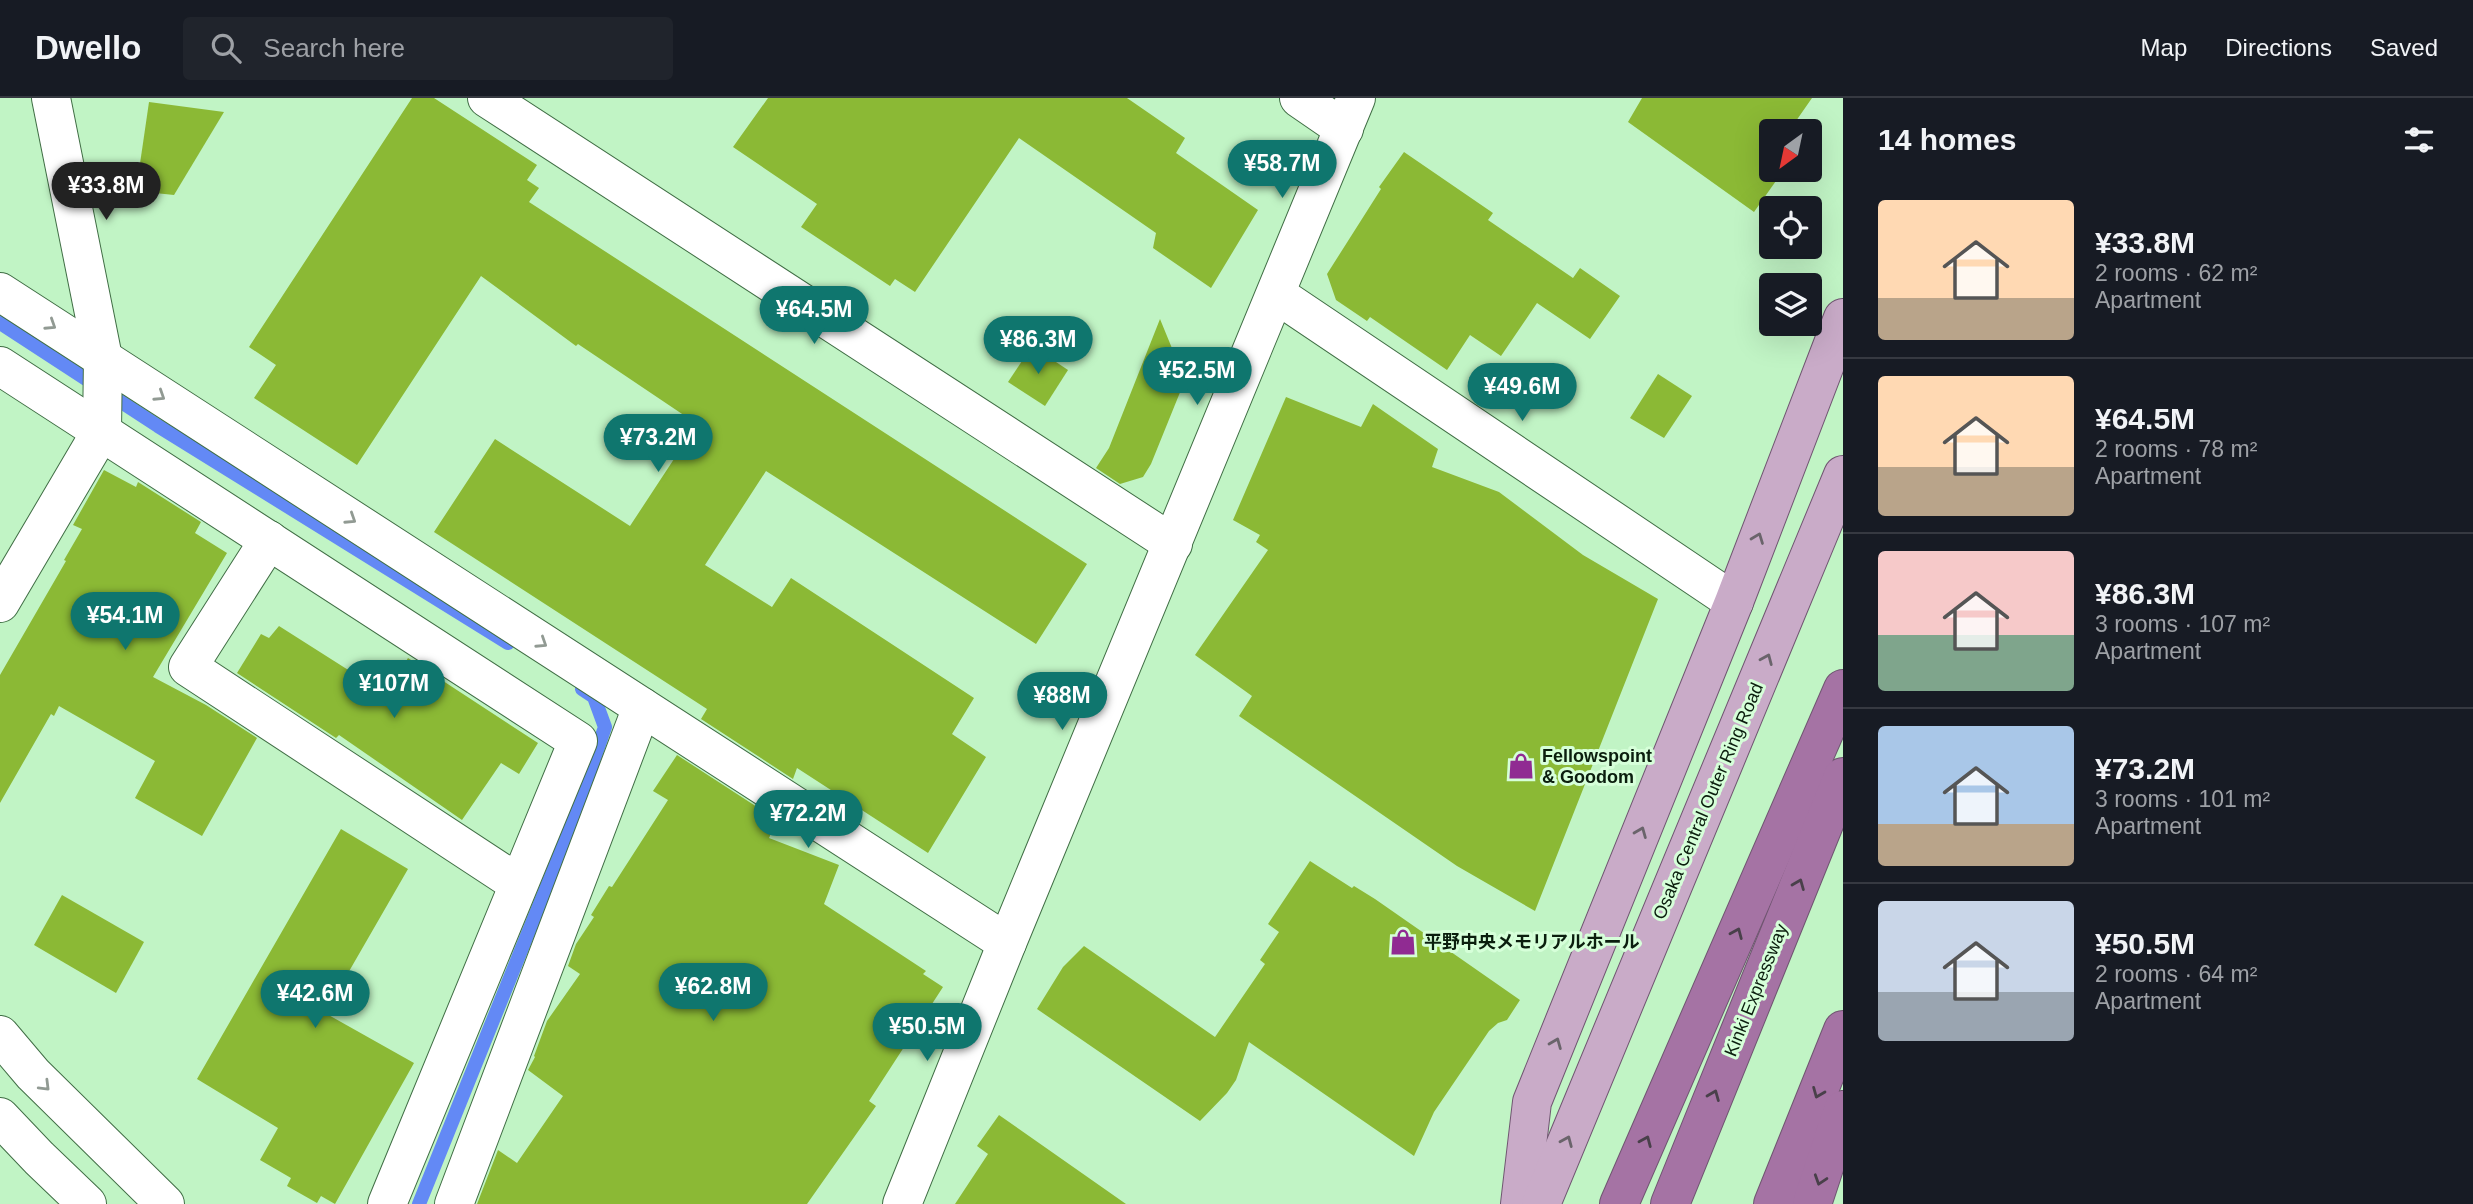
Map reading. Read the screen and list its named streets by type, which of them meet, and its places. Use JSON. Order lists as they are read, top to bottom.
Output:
{
  "streets": {
    "highway": ["Kinki Expressway"],
    "main road": ["Osaka Central Outer Ring Road"]
  },
  "places": {
    "shop": ["Fellowspoint & Goodom", "平野中央メモリアルホール"]
  },
  "north": "bottom left",
  "page": {
    "header": "Dwello",
    "search": "Search here",
    "nav": ["Map", "Directions", "Saved"],
    "heading": "14 homes",
    "price": [
      "¥58.7M",
      "¥33.8M",
      "¥64.5M",
      "¥86.3M",
      "¥52.5M",
      "¥49.6M",
      "¥73.2M",
      "¥54.1M",
      "¥107M",
      "¥88M",
      "¥72.2M",
      "¥62.8M",
      "¥42.6M",
      "¥50.5M"
    ],
    "list": [
      {
        "name": "¥33.8M",
        "note": "2 rooms · 62 m² · Apartment"
      },
      {
        "name": "¥64.5M",
        "note": "2 rooms · 78 m² · Apartment"
      },
      {
        "name": "¥86.3M",
        "note": "3 rooms · 107 m² · Apartment"
      },
      {
        "name": "¥73.2M",
        "note": "3 rooms · 101 m² · Apartment"
      },
      {
        "name": "¥50.5M",
        "note": "2 rooms · 64 m² · Apartment"
      }
    ]
  }
}
